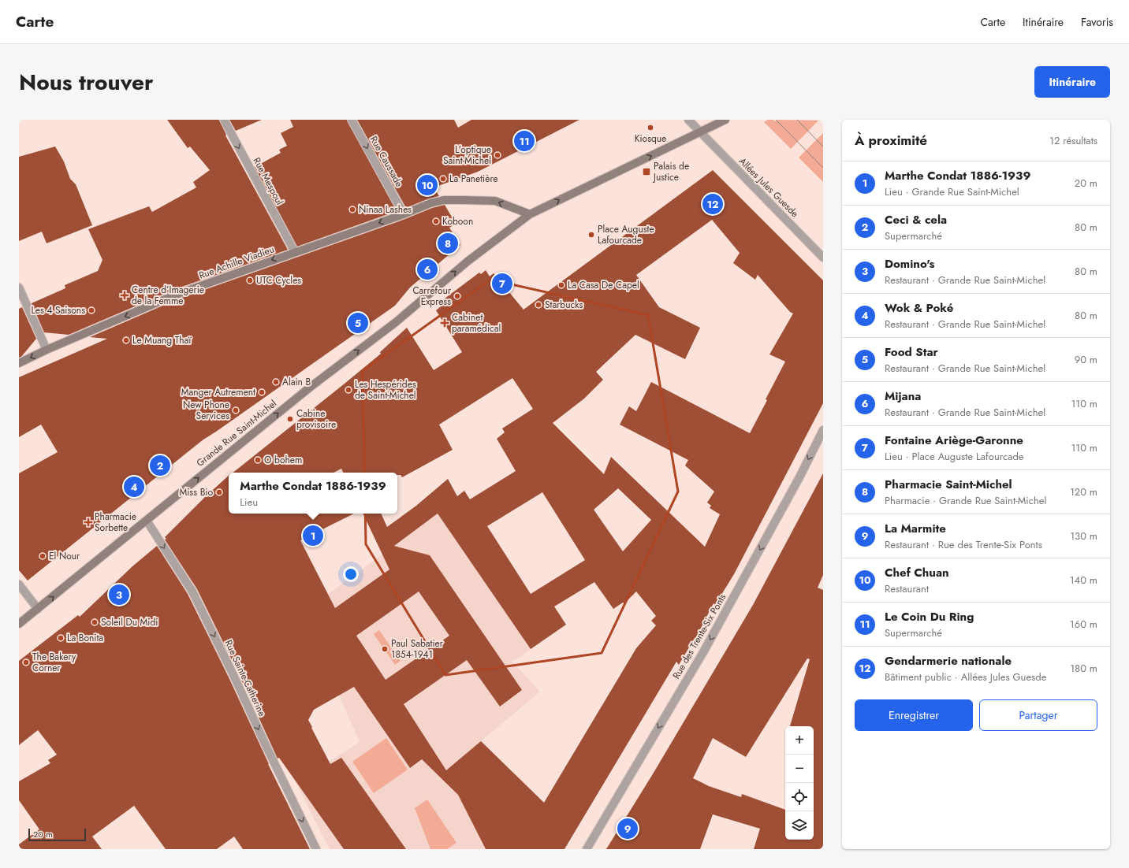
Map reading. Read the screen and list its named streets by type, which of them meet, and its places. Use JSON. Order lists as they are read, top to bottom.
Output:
{
  "streets": {
    "main road": ["Rue Achille Viadieu", "Grande Rue Saint-Michel"],
    "street": [
      "Rue Caussade",
      "Rue Mespoul",
      "Allées Jules Guesde",
      "Rue des Trente-Six Ponts",
      "Rue Sainte-Catherine"
    ]
  },
  "crossings": [
    ["Rue Caussade", "Rue Achille Viadieu"],
    ["Rue Mespoul", "Rue Achille Viadieu"],
    ["Rue Achille Viadieu", "Grande Rue Saint-Michel"],
    ["Grande Rue Saint-Michel", "Rue Sainte-Catherine"]
  ],
  "one_way": [
    "Rue Caussade",
    "Rue Mespoul",
    "Rue Achille Viadieu",
    "Grande Rue Saint-Michel",
    "Rue des Trente-Six Ponts",
    "Rue Sainte-Catherine"
  ],
  "places": {
    "other": [
      "Kiosque",
      "L'optique Saint-Michel",
      "La Panetière",
      "Ninaa Lashes",
      "Koboon",
      "Place Auguste Lafourcade",
      "UTC Cycles",
      "La Casa De Capel",
      "Carrefour Express",
      "Starbucks",
      "Les 4 Saisons",
      "Le Muang Thaï",
      "Alain B",
      "Les Hespérides de Saint-Michel",
      "Manger Autrement",
      "New Phone Services",
      "Cabine provisoire",
      "O bohem",
      "Miss Bio",
      "El Nour",
      "Soleil Du Midi",
      "La Bonita",
      "Paul Sabatier 1854-1941",
      "The Bakery Corner"
    ],
    "transit": ["Palais de Justice"],
    "health": ["Centre d’Imagerie de la Femme", "Cabinet paramédical", "Pharmacie Sorbette"]
  },
  "scale_bar": "20 m",
  "page": {
    "header": "Carte",
    "nav": ["Carte", "Itinéraire", "Favoris"],
    "title": "Nous trouver",
    "buttons": [
      "Itinéraire",
      ["Enregistrer", "Partager"]
    ],
    "heading": ["À proximité", "12 résultats"],
    "pins": [
      "11",
      "10",
      "12",
      "8",
      "6",
      "7",
      "5",
      "2",
      "4",
      "1",
      "3",
      "9"
    ],
    "list": [
      {
        "mark": "1",
        "name": "Marthe Condat 1886-1939",
        "note": "Lieu · Grande Rue Saint-Michel",
        "value": "20 m"
      },
      {
        "mark": "2",
        "name": "Ceci & cela",
        "note": "Supermarché",
        "value": "80 m"
      },
      {
        "mark": "3",
        "name": "Domino's",
        "note": "Restaurant · Grande Rue Saint-Michel",
        "value": "80 m"
      },
      {
        "mark": "4",
        "name": "Wok & Poké",
        "note": "Restaurant · Grande Rue Saint-Michel",
        "value": "80 m"
      },
      {
        "mark": "5",
        "name": "Food Star",
        "note": "Restaurant · Grande Rue Saint-Michel",
        "value": "90 m"
      },
      {
        "mark": "6",
        "name": "Mijana",
        "note": "Restaurant · Grande Rue Saint-Michel",
        "value": "110 m"
      },
      {
        "mark": "7",
        "name": "Fontaine Ariège-Garonne",
        "note": "Lieu · Place Auguste Lafourcade",
        "value": "110 m"
      },
      {
        "mark": "8",
        "name": "Pharmacie Saint-Michel",
        "note": "Pharmacie · Grande Rue Saint-Michel",
        "value": "120 m"
      },
      {
        "mark": "9",
        "name": "La Marmite",
        "note": "Restaurant · Rue des Trente-Six Ponts",
        "value": "130 m"
      },
      {
        "mark": "10",
        "name": "Chef Chuan",
        "note": "Restaurant",
        "value": "140 m"
      },
      {
        "mark": "11",
        "name": "Le Coin Du Ring",
        "note": "Supermarché",
        "value": "160 m"
      },
      {
        "mark": "12",
        "name": "Gendarmerie nationale",
        "note": "Bâtiment public · Allées Jules Guesde",
        "value": "180 m"
      }
    ],
    "popup": ["Marthe Condat 1886-1939", "Lieu"],
    "map_buttons": ["+", "−"],
    "scale": "20 m"
  }
}
